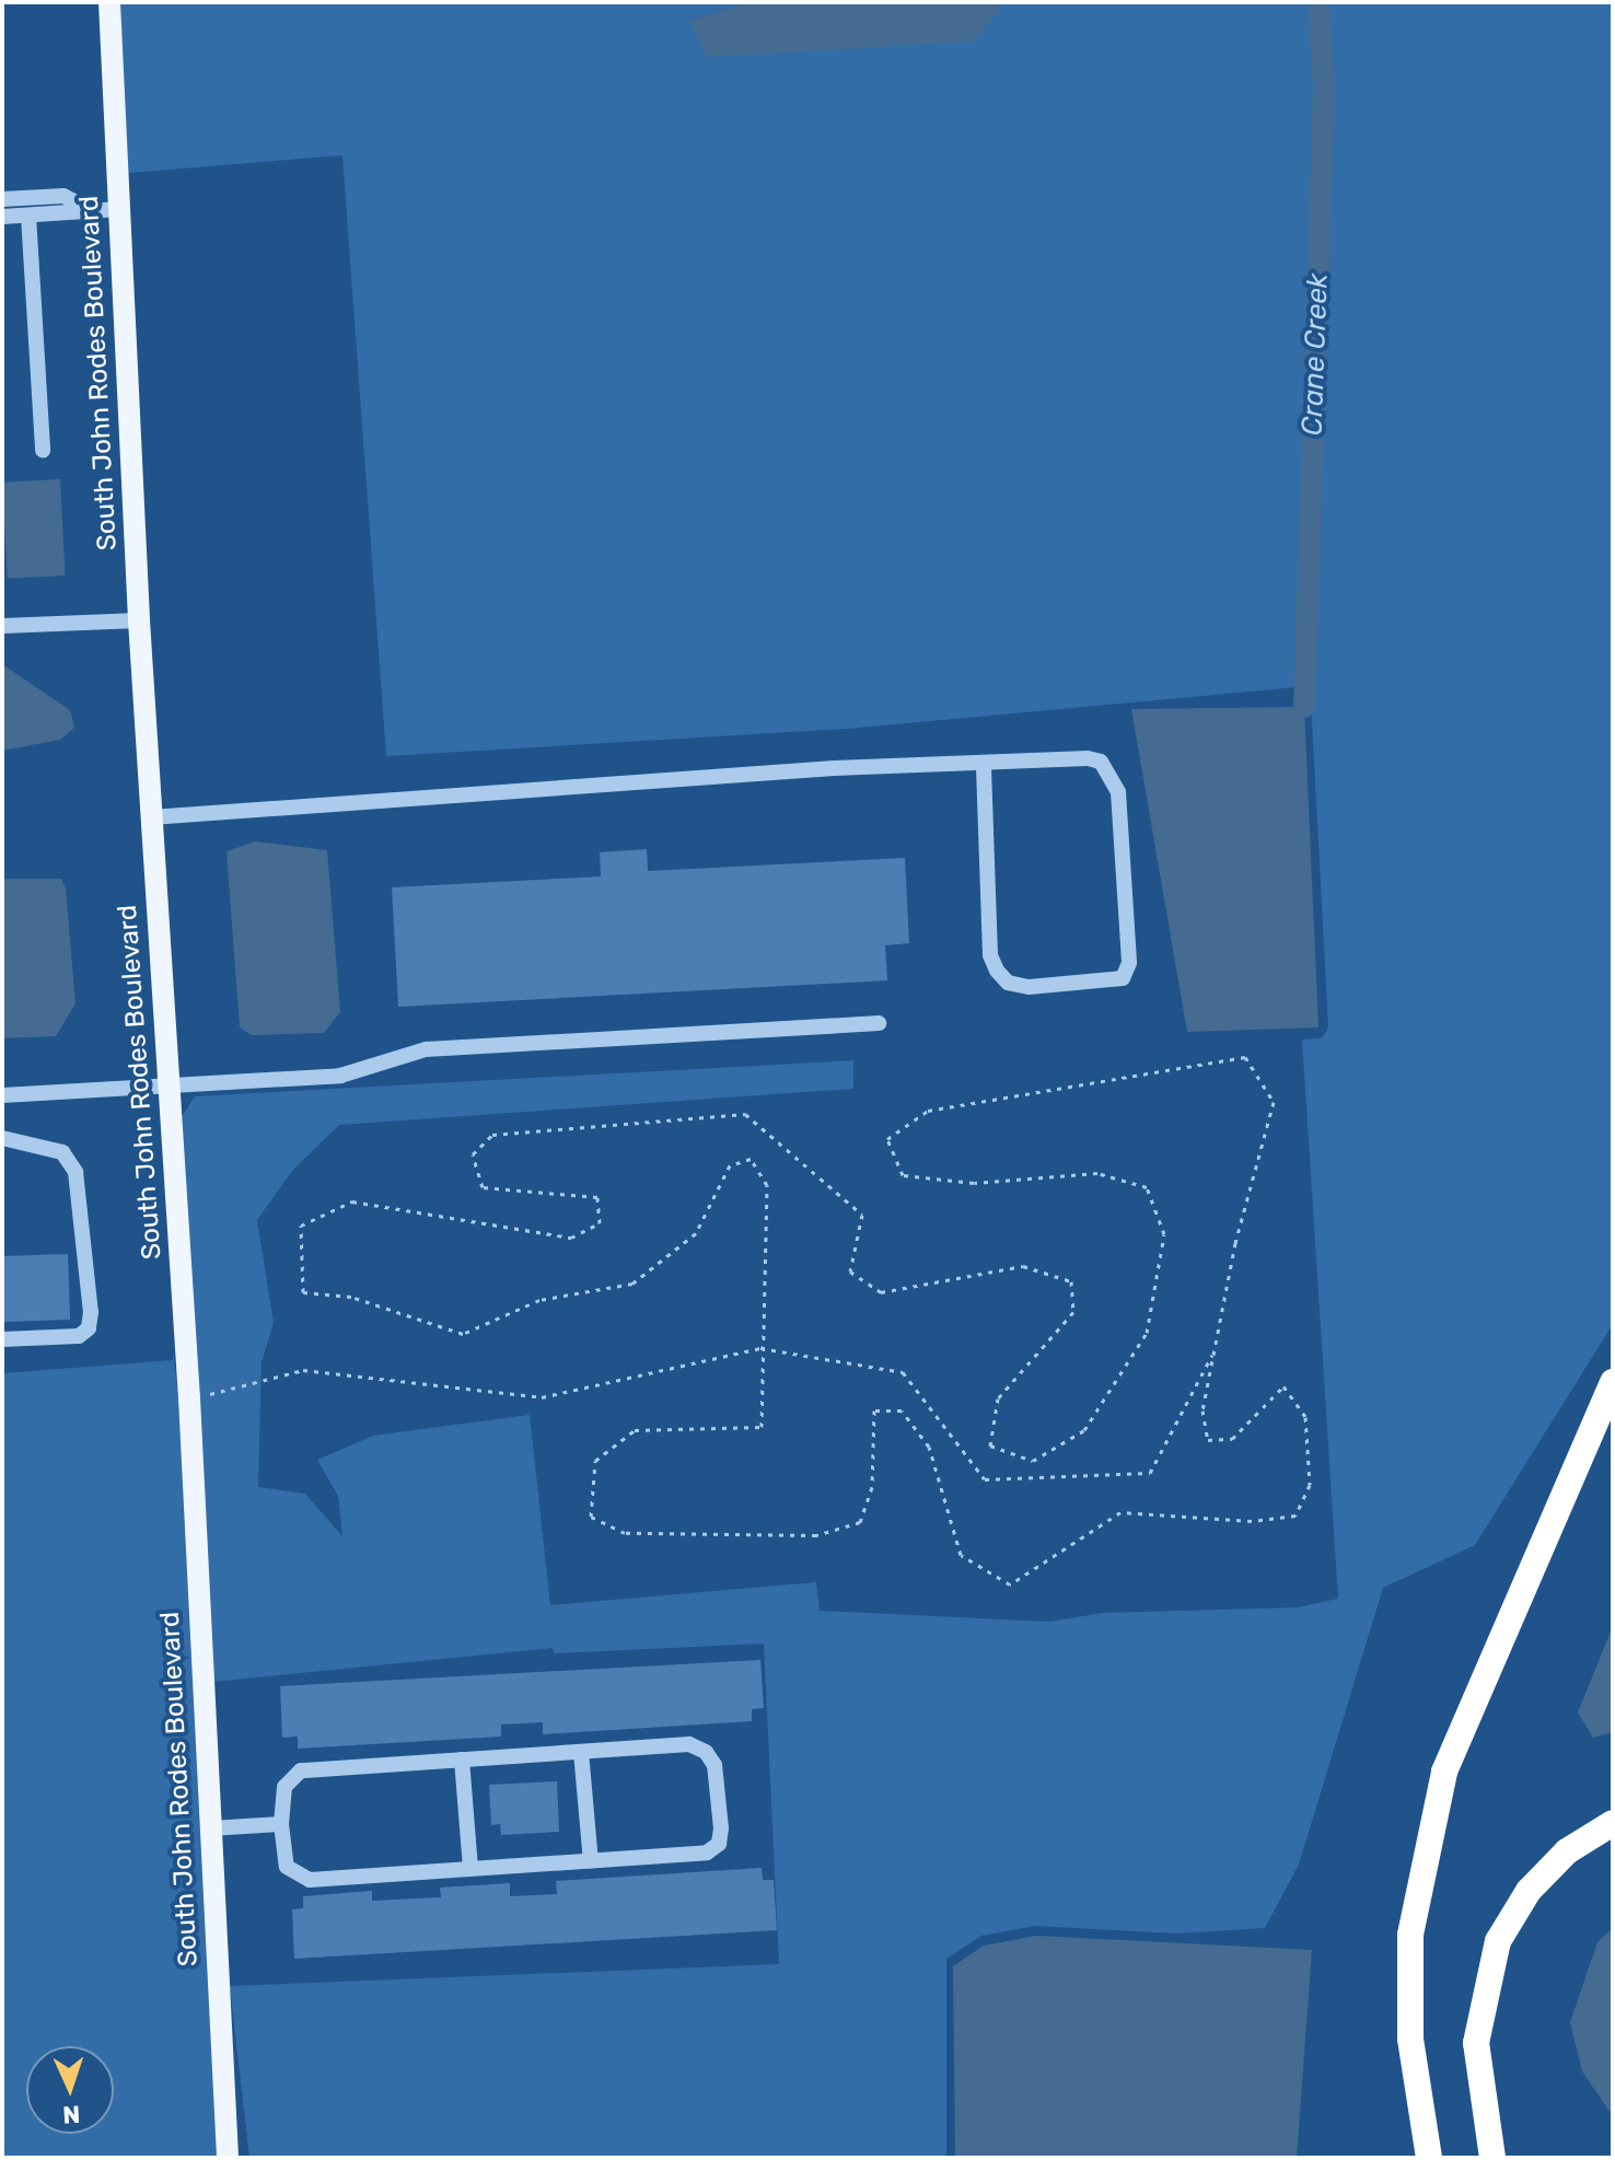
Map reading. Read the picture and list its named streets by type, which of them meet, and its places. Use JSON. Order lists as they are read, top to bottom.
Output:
{
  "streets": {
    "main road": ["South John Rodes Boulevard"]
  },
  "water": ["Crane Creek"],
  "north": "bottom"
}
